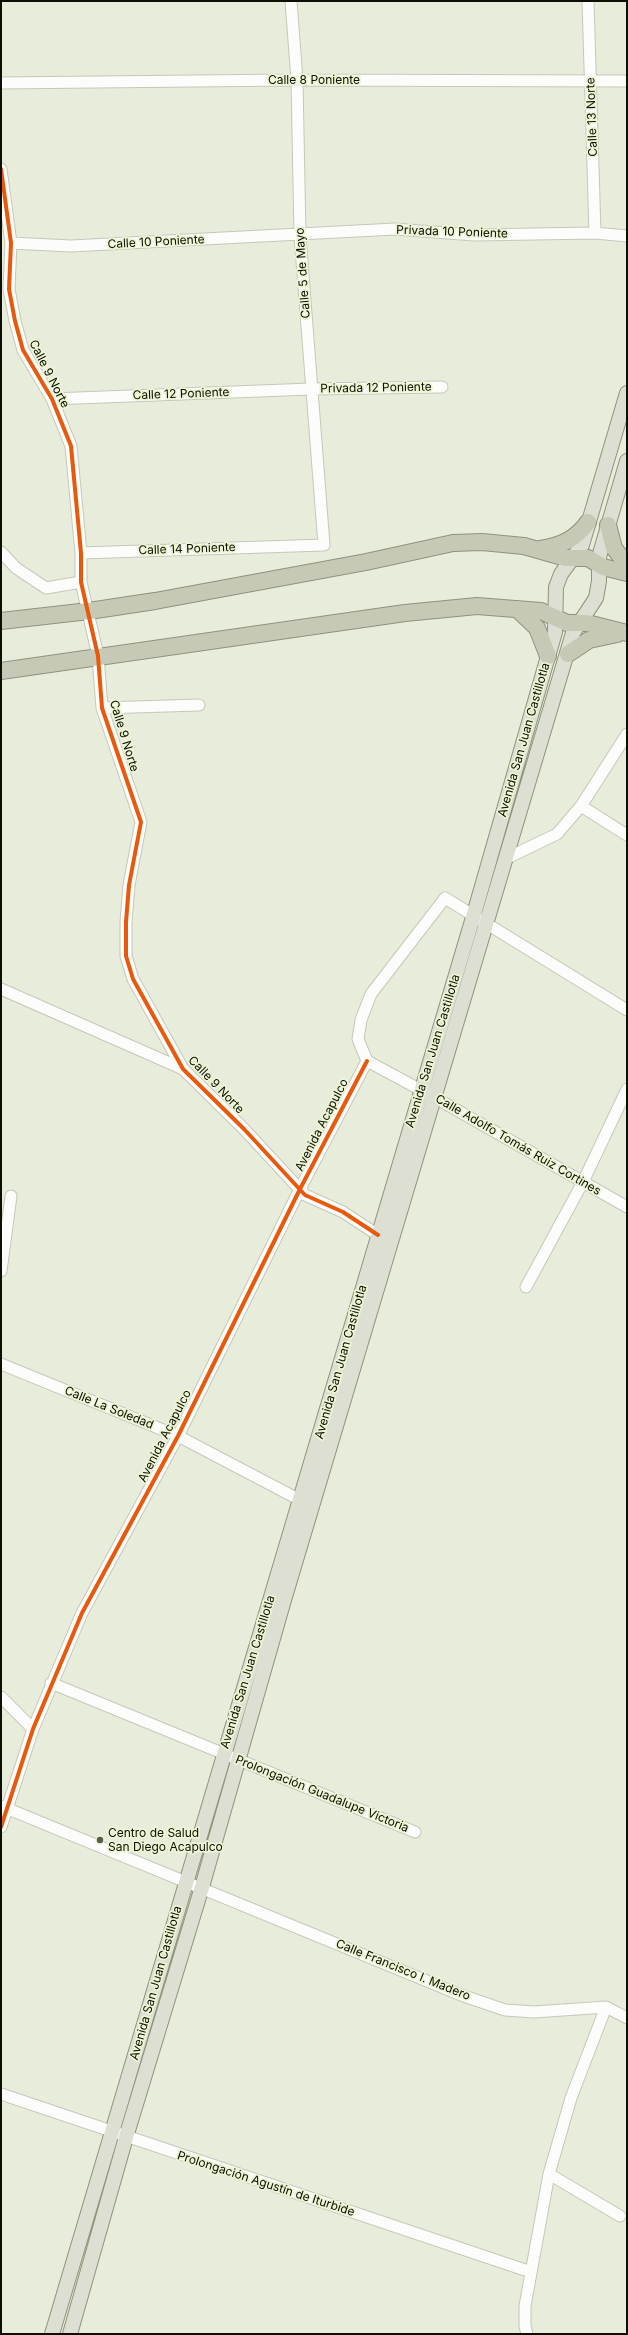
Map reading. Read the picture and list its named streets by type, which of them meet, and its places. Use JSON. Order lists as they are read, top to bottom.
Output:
{
  "streets": {
    "main road": ["Avenida San Juan Castillotla"],
    "street": [
      "Calle 8 Poniente",
      "Calle 13 Norte",
      "Privada 10 Poniente",
      "Calle 10 Poniente",
      "Calle 5 de Mayo",
      "Calle 9 Norte",
      "Privada 12 Poniente",
      "Calle 12 Poniente",
      "Calle 14 Poniente",
      "Avenida Acapulco",
      "Calle Adolfo Tomás Ruiz Cortines",
      "Calle La Soledad",
      "Prolongación Guadalupe Victoria",
      "Calle Francisco I. Madero",
      "Prolongación Agustín de Iturbide"
    ]
  },
  "crossings": [
    ["Calle 8 Poniente", "Calle 13 Norte"],
    ["Calle 8 Poniente", "Calle 5 de Mayo"],
    ["Calle 13 Norte", "Privada 10 Poniente"],
    ["Privada 10 Poniente", "Calle 10 Poniente"],
    ["Privada 10 Poniente", "Calle 5 de Mayo"],
    ["Calle 10 Poniente", "Calle 5 de Mayo"],
    ["Calle 10 Poniente", "Calle 9 Norte"],
    ["Calle 5 de Mayo", "Privada 12 Poniente"],
    ["Calle 5 de Mayo", "Calle 12 Poniente"],
    ["Calle 5 de Mayo", "Calle 14 Poniente"],
    ["Calle 9 Norte", "Calle 12 Poniente"],
    ["Calle 9 Norte", "Calle 14 Poniente"],
    ["Calle 9 Norte", "Avenida San Juan Castillotla"],
    ["Calle 9 Norte", "Avenida Acapulco"],
    ["Privada 12 Poniente", "Calle 12 Poniente"],
    ["Avenida San Juan Castillotla", "Calle Adolfo Tomás Ruiz Cortines"],
    ["Avenida San Juan Castillotla", "Calle La Soledad"],
    ["Avenida San Juan Castillotla", "Prolongación Guadalupe Victoria"],
    ["Avenida San Juan Castillotla", "Calle Francisco I. Madero"],
    ["Avenida San Juan Castillotla", "Prolongación Agustín de Iturbide"],
    ["Avenida Acapulco", "Calle Adolfo Tomás Ruiz Cortines"],
    ["Avenida Acapulco", "Calle La Soledad"],
    ["Avenida Acapulco", "Prolongación Guadalupe Victoria"],
    ["Avenida Acapulco", "Calle Francisco I. Madero"]
  ],
  "places": ["Centro de Salud San Diego Acapulco"]
}
